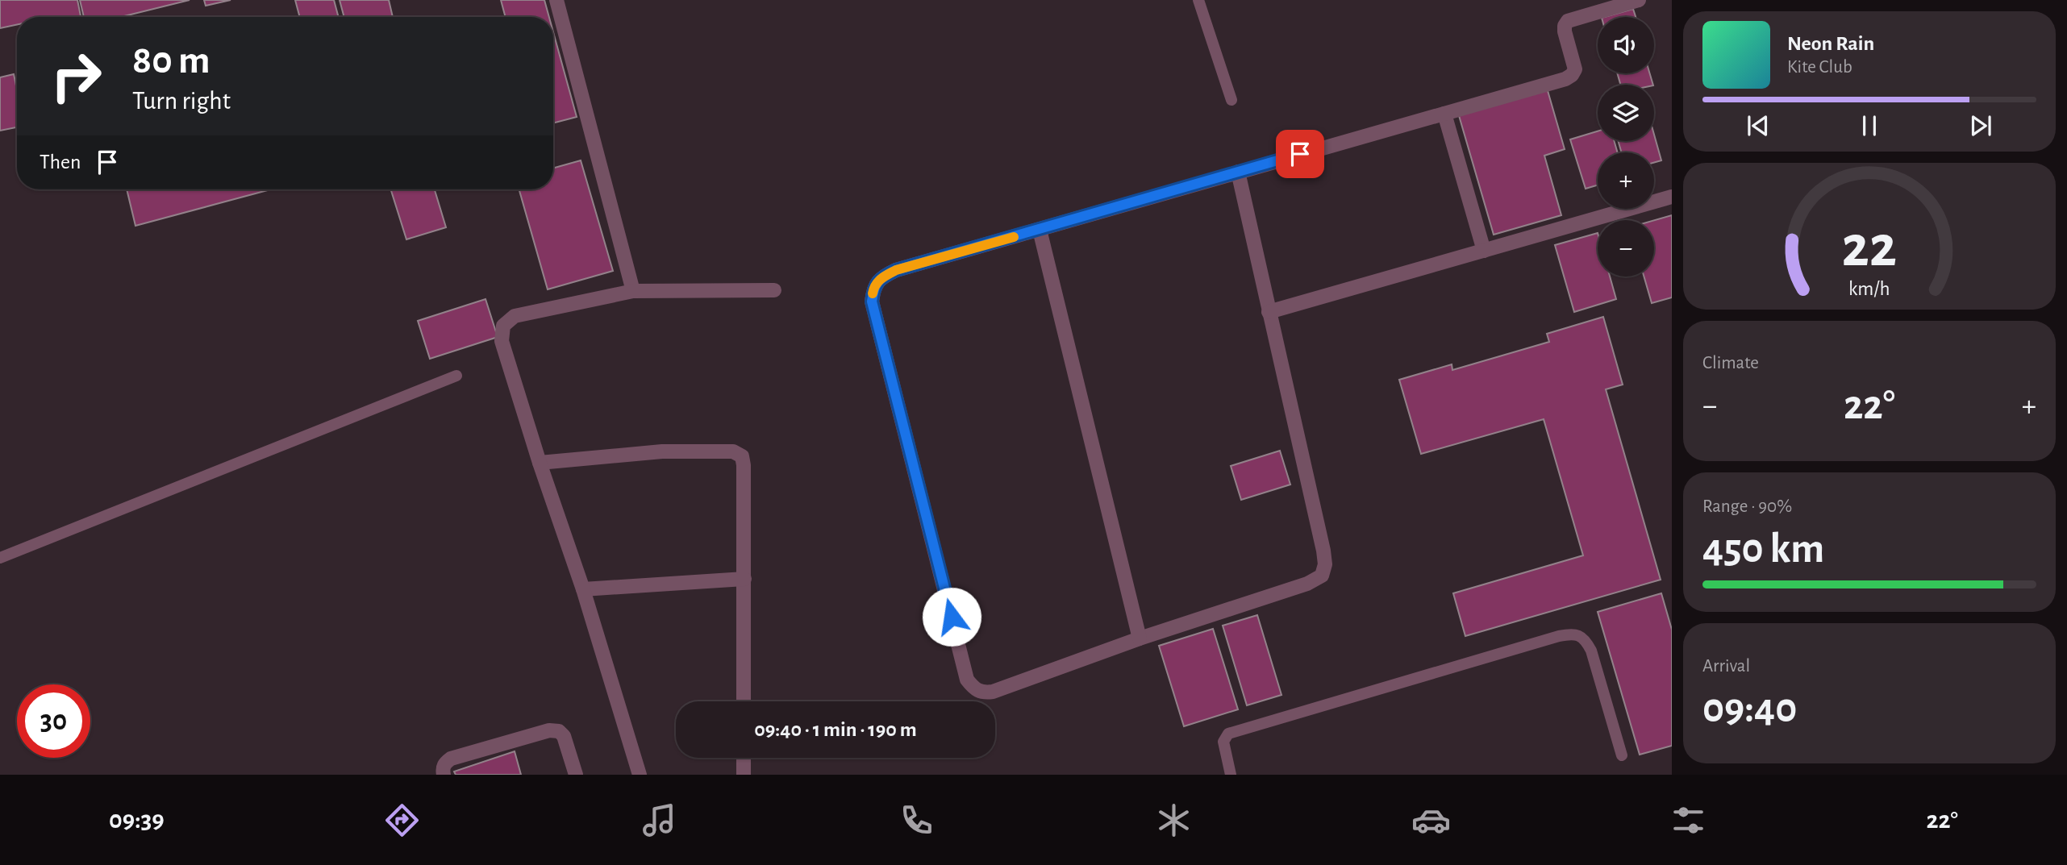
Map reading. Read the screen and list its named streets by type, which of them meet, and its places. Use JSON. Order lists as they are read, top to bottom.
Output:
{
  "page": {
    "map_buttons": ["+", "−"],
    "turn": ["80 m", "Turn right"],
    "song": ["Neon Rain", "Kite Club"],
    "then": "Then",
    "tile": [
      "Climate",
      ["Range · 90%", "450 km"],
      ["Arrival", "09:40"]
    ],
    "heat": ["−", "22°", "+"],
    "limit": "30",
    "trip": "09:40 · 1 min · 190 m",
    "tabs": ["09:39", "22°"],
    "gauge": ["22", "km/h"]
  }
}
